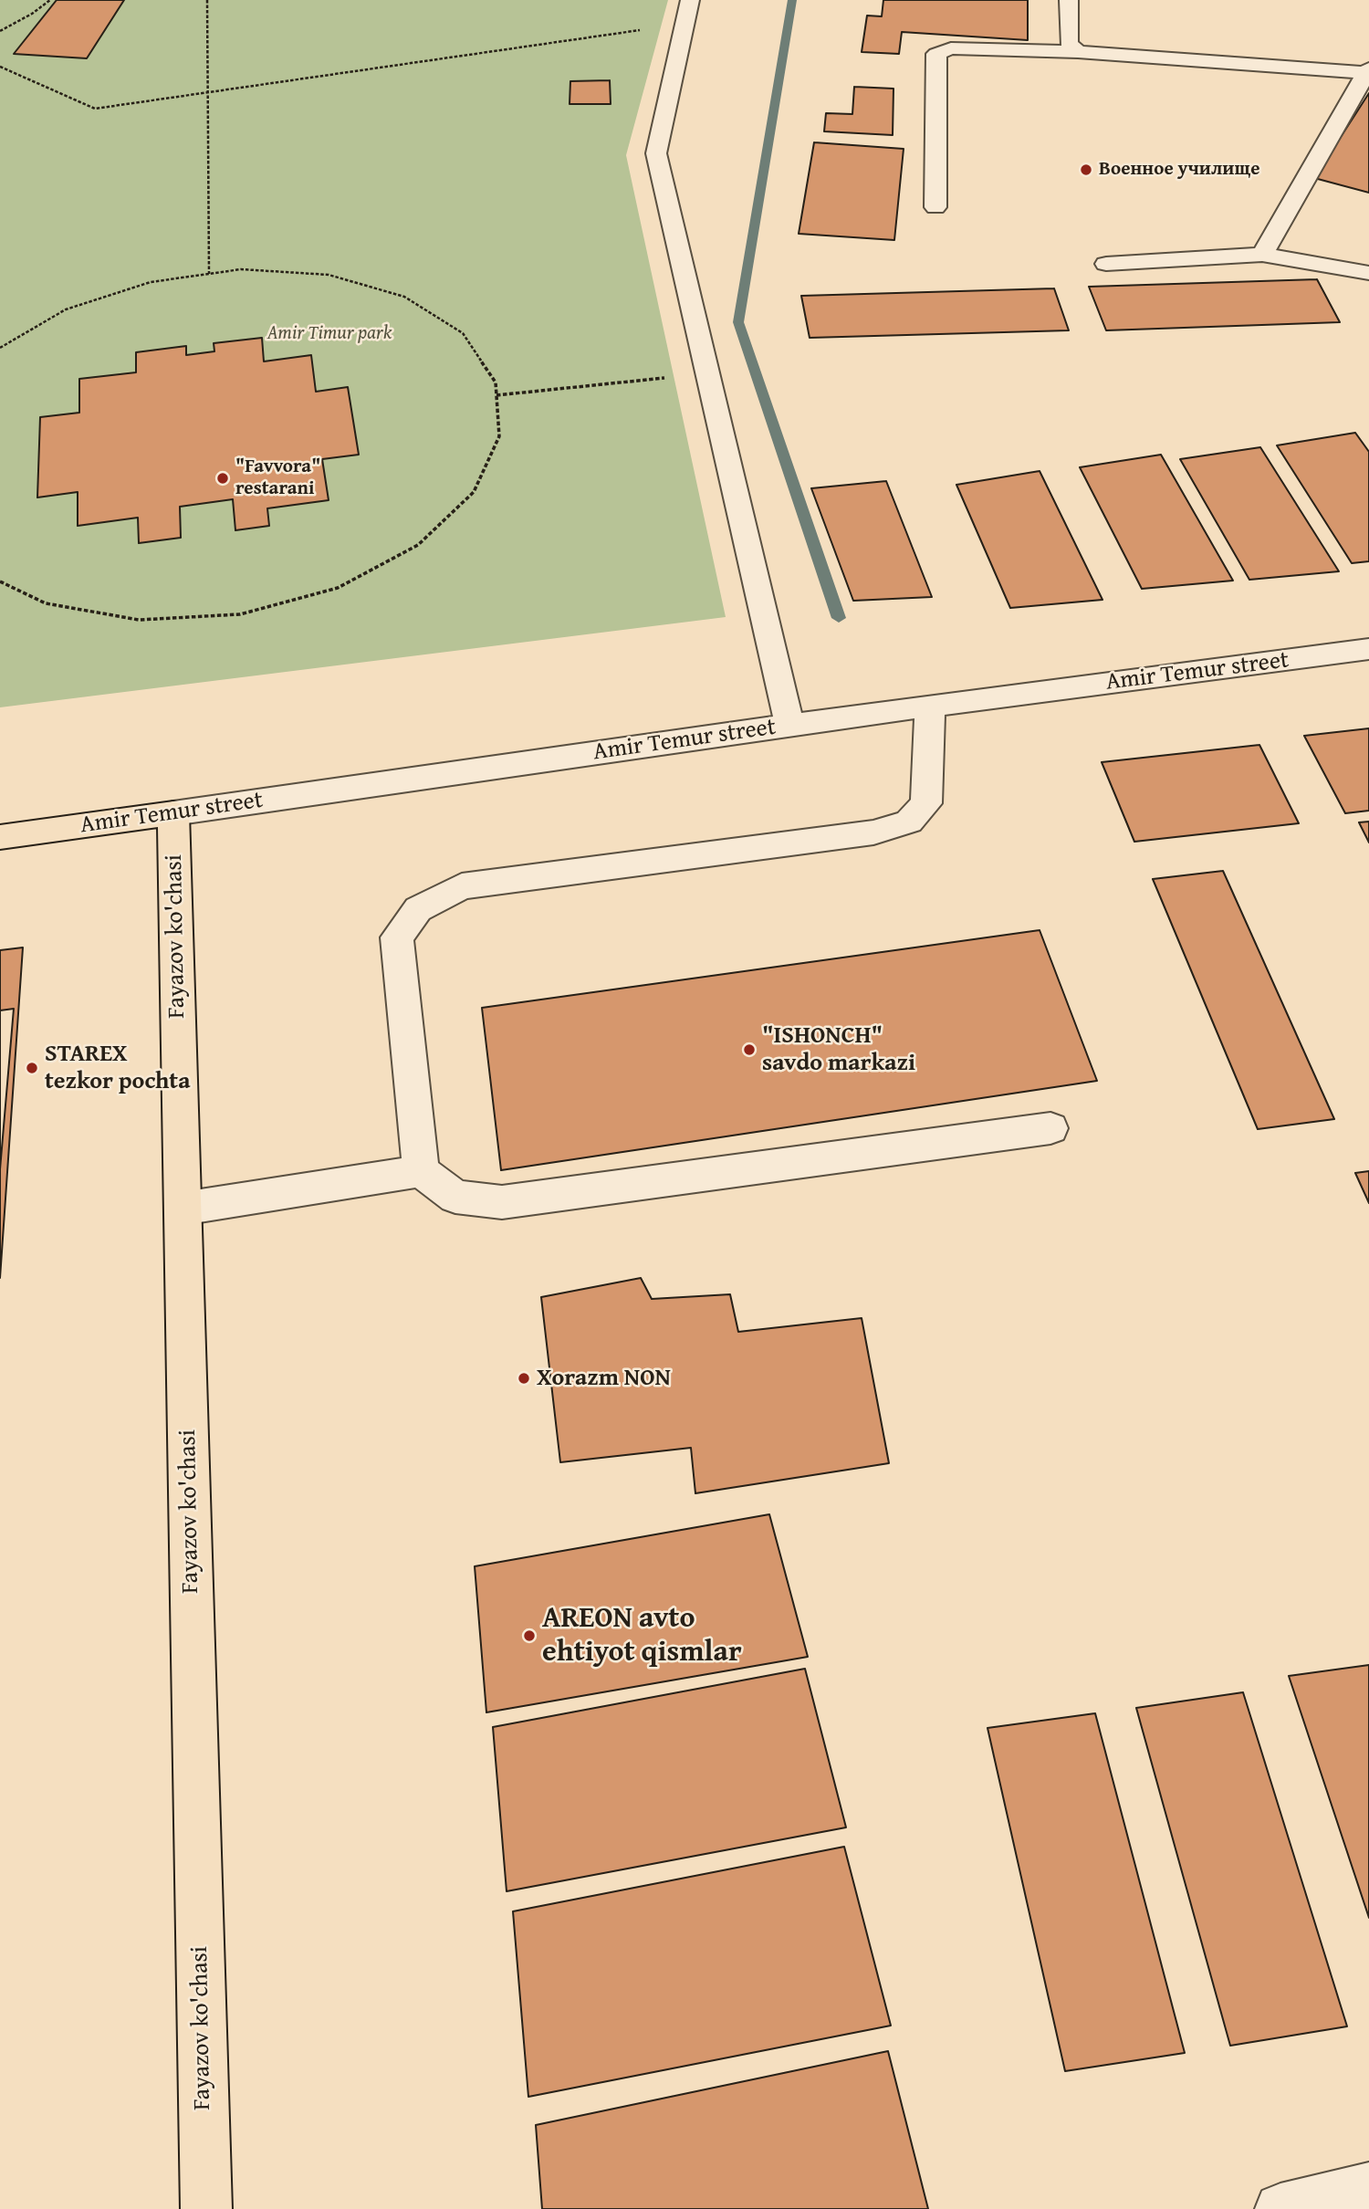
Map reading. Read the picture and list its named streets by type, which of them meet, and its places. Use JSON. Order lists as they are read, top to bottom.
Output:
{
  "streets": {
    "main road": ["Amir Temur street", "Fayazov ko'chasi"]
  },
  "crossings": [
    ["Amir Temur street", "Fayazov ko'chasi"]
  ],
  "parks": ["Amir Timur park"],
  "places": [
    "Военное училище",
    "\"Favvora\" restarani",
    "\"ISHONCH\" savdo markazi",
    "STAREX tezkor pochta",
    "Xorazm NON",
    "AREON avto ehtiyot qismlar"
  ]
}
